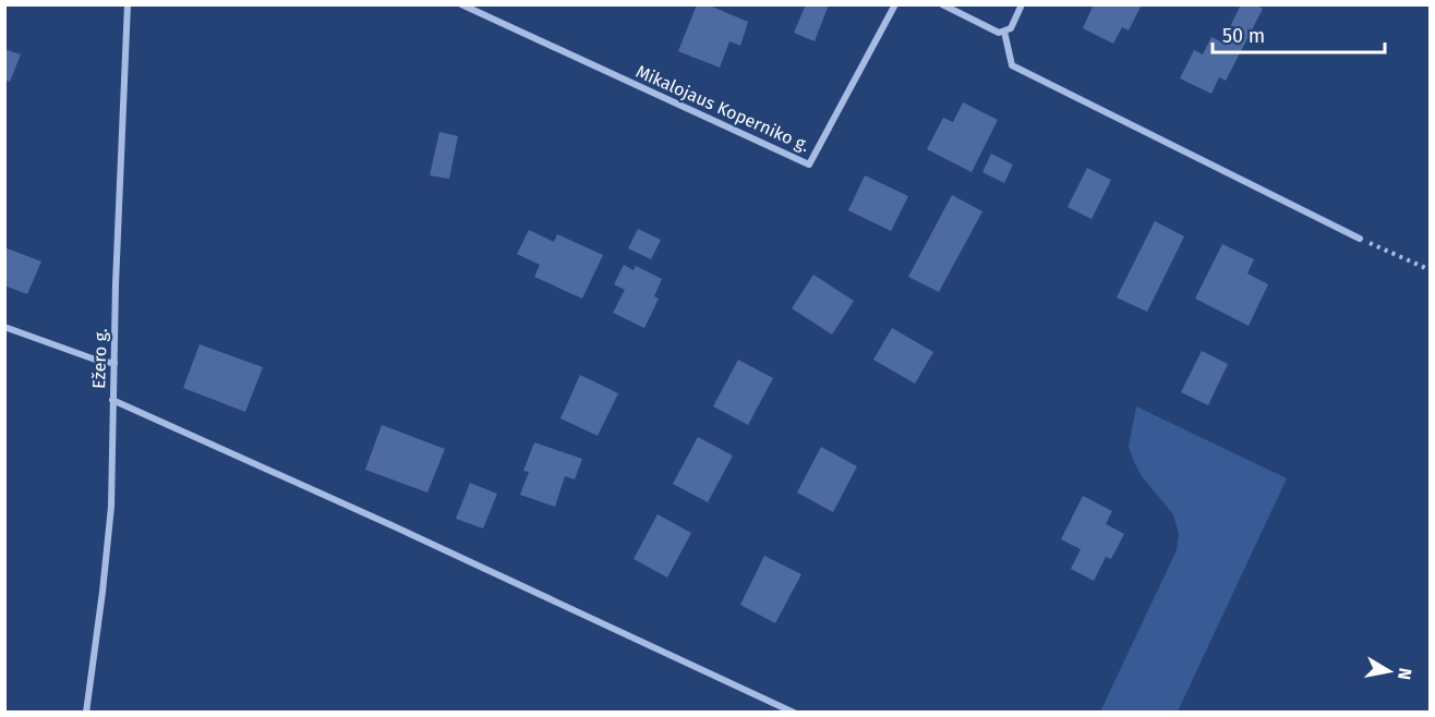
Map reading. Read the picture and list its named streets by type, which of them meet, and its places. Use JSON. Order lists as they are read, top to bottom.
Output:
{
  "streets": {
    "street": ["Mikalojaus Koperniko g.", "Ežero g."]
  },
  "scale_bar": "50 m",
  "north": "right"
}
